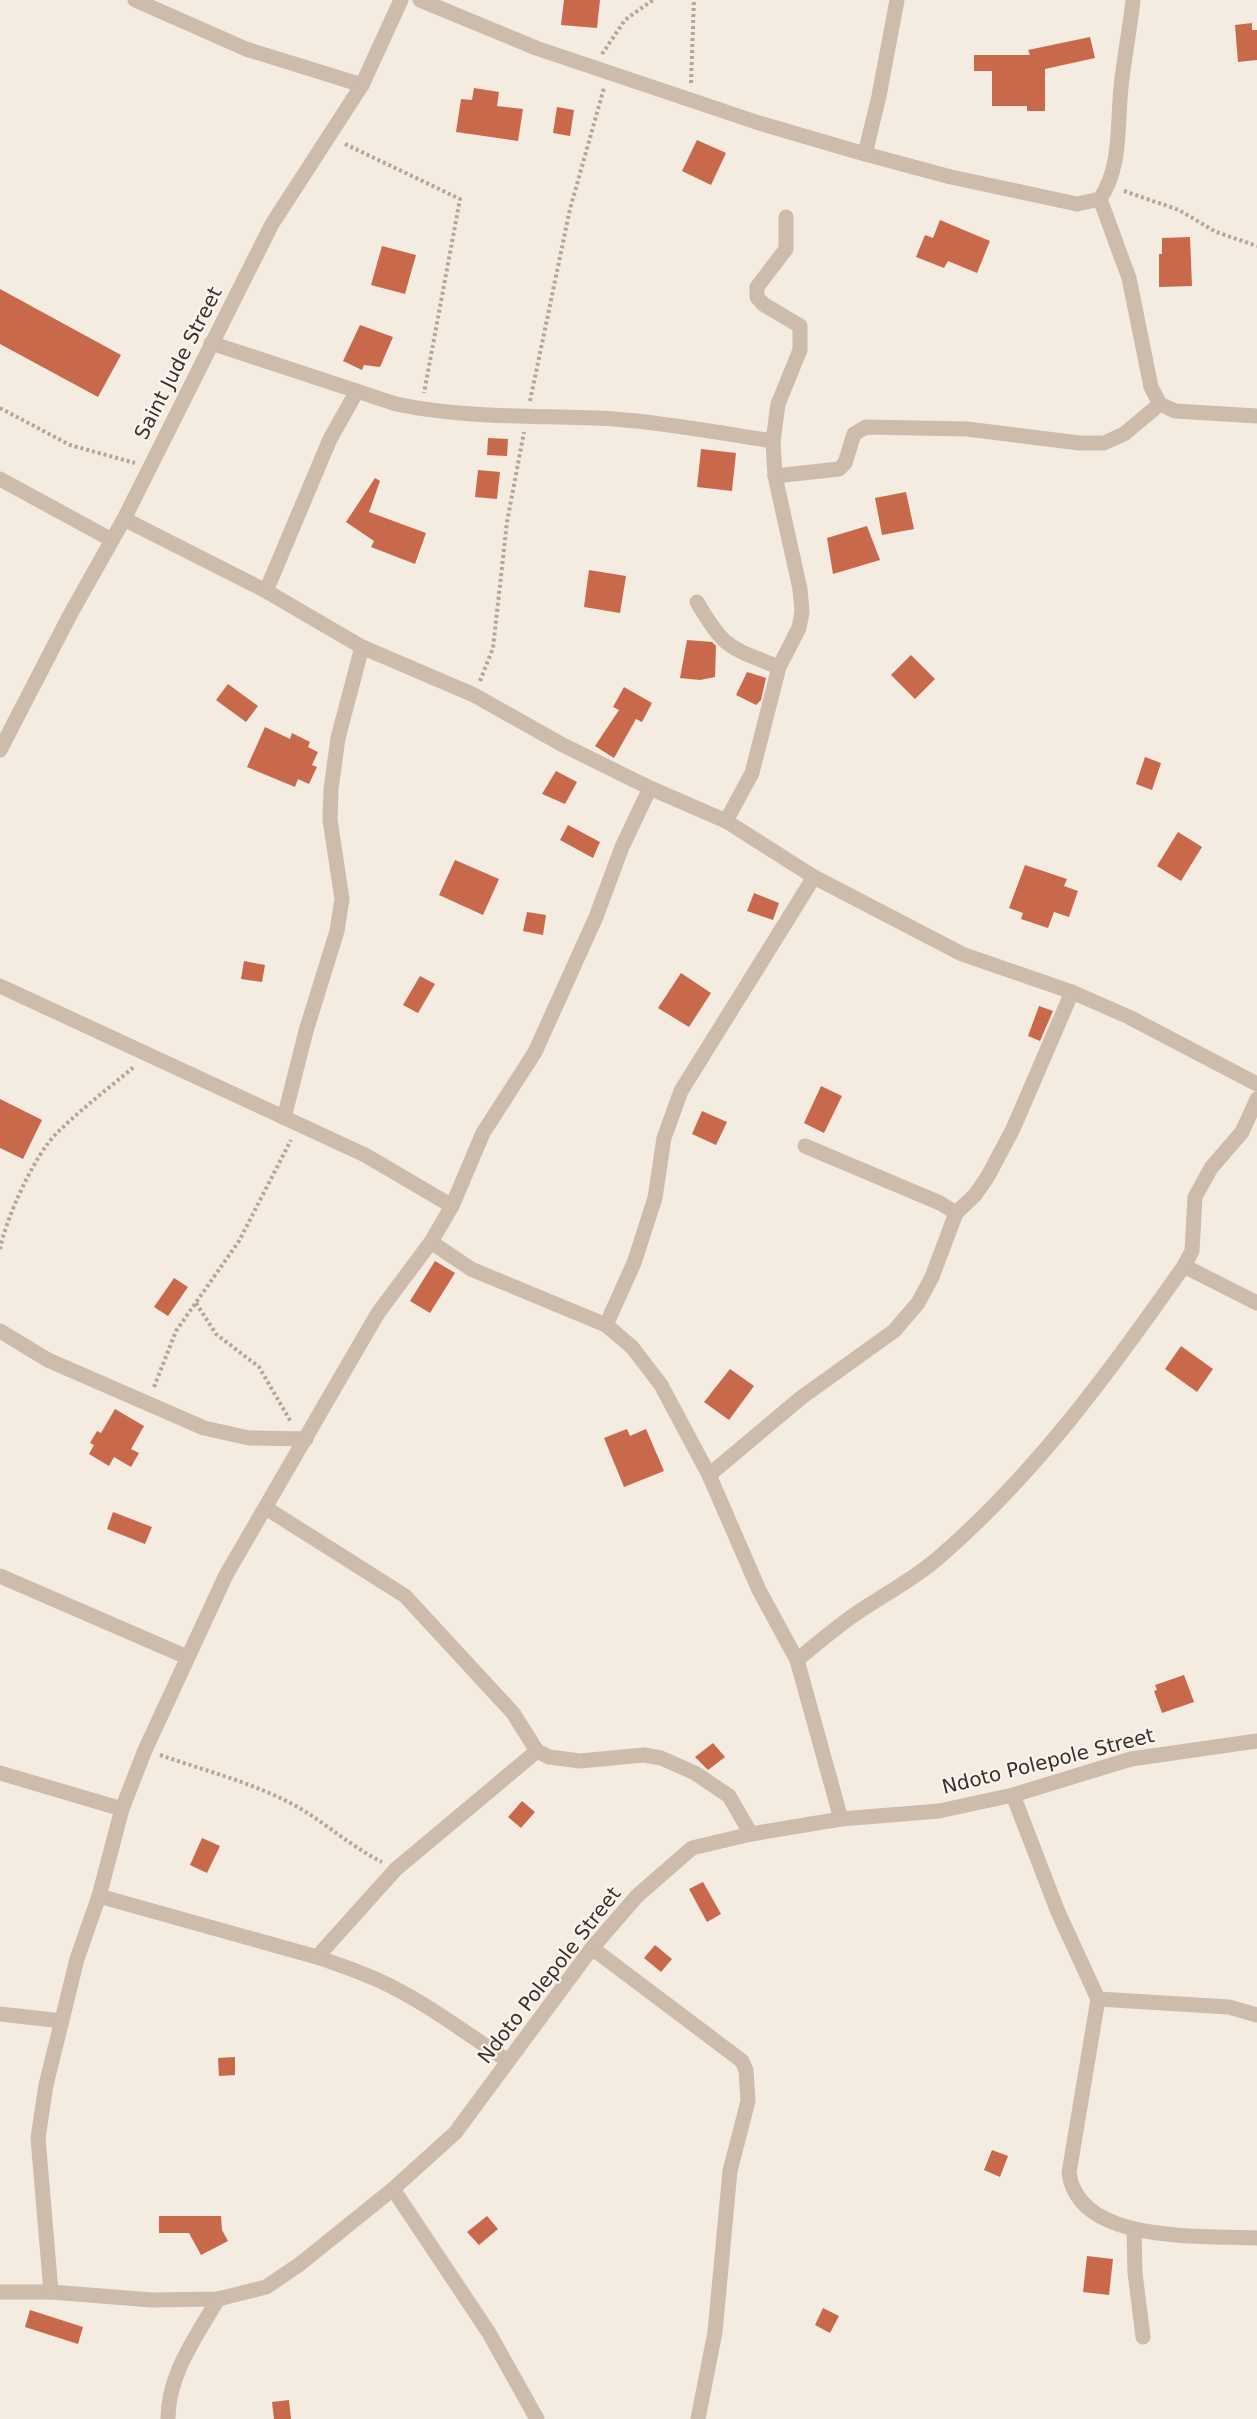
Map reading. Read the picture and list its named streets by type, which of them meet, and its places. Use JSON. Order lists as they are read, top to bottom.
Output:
{
  "streets": {
    "street": ["Saint Jude Street", "Ndoto Polepole Street"]
  }
}
